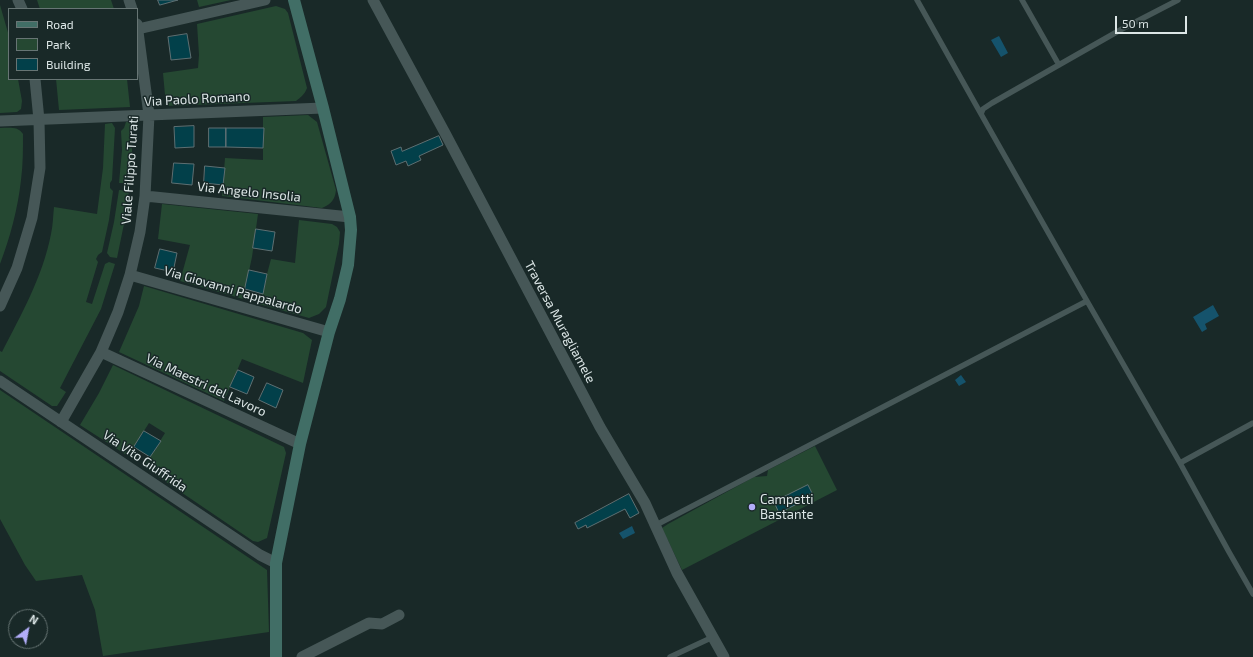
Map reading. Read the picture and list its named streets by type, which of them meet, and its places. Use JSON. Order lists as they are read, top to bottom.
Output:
{
  "streets": {
    "street": [
      "Via Paolo Romano",
      "Viale Filippo Turati",
      "Via Angelo Insolia",
      "Via Giovanni Pappalardo",
      "Traversa Muragliamele",
      "Via Maestri del Lavoro",
      "Via Vito Giuffrida"
    ]
  },
  "crossings": [
    ["Via Paolo Romano", "Viale Filippo Turati"],
    ["Viale Filippo Turati", "Via Angelo Insolia"],
    ["Viale Filippo Turati", "Via Giovanni Pappalardo"],
    ["Viale Filippo Turati", "Via Maestri del Lavoro"],
    ["Viale Filippo Turati", "Via Vito Giuffrida"]
  ],
  "places": ["Campetti Bastante"],
  "legend": ["Road", "Park", "Building"],
  "scale_bar": "50 m",
  "north": "top right"
}
